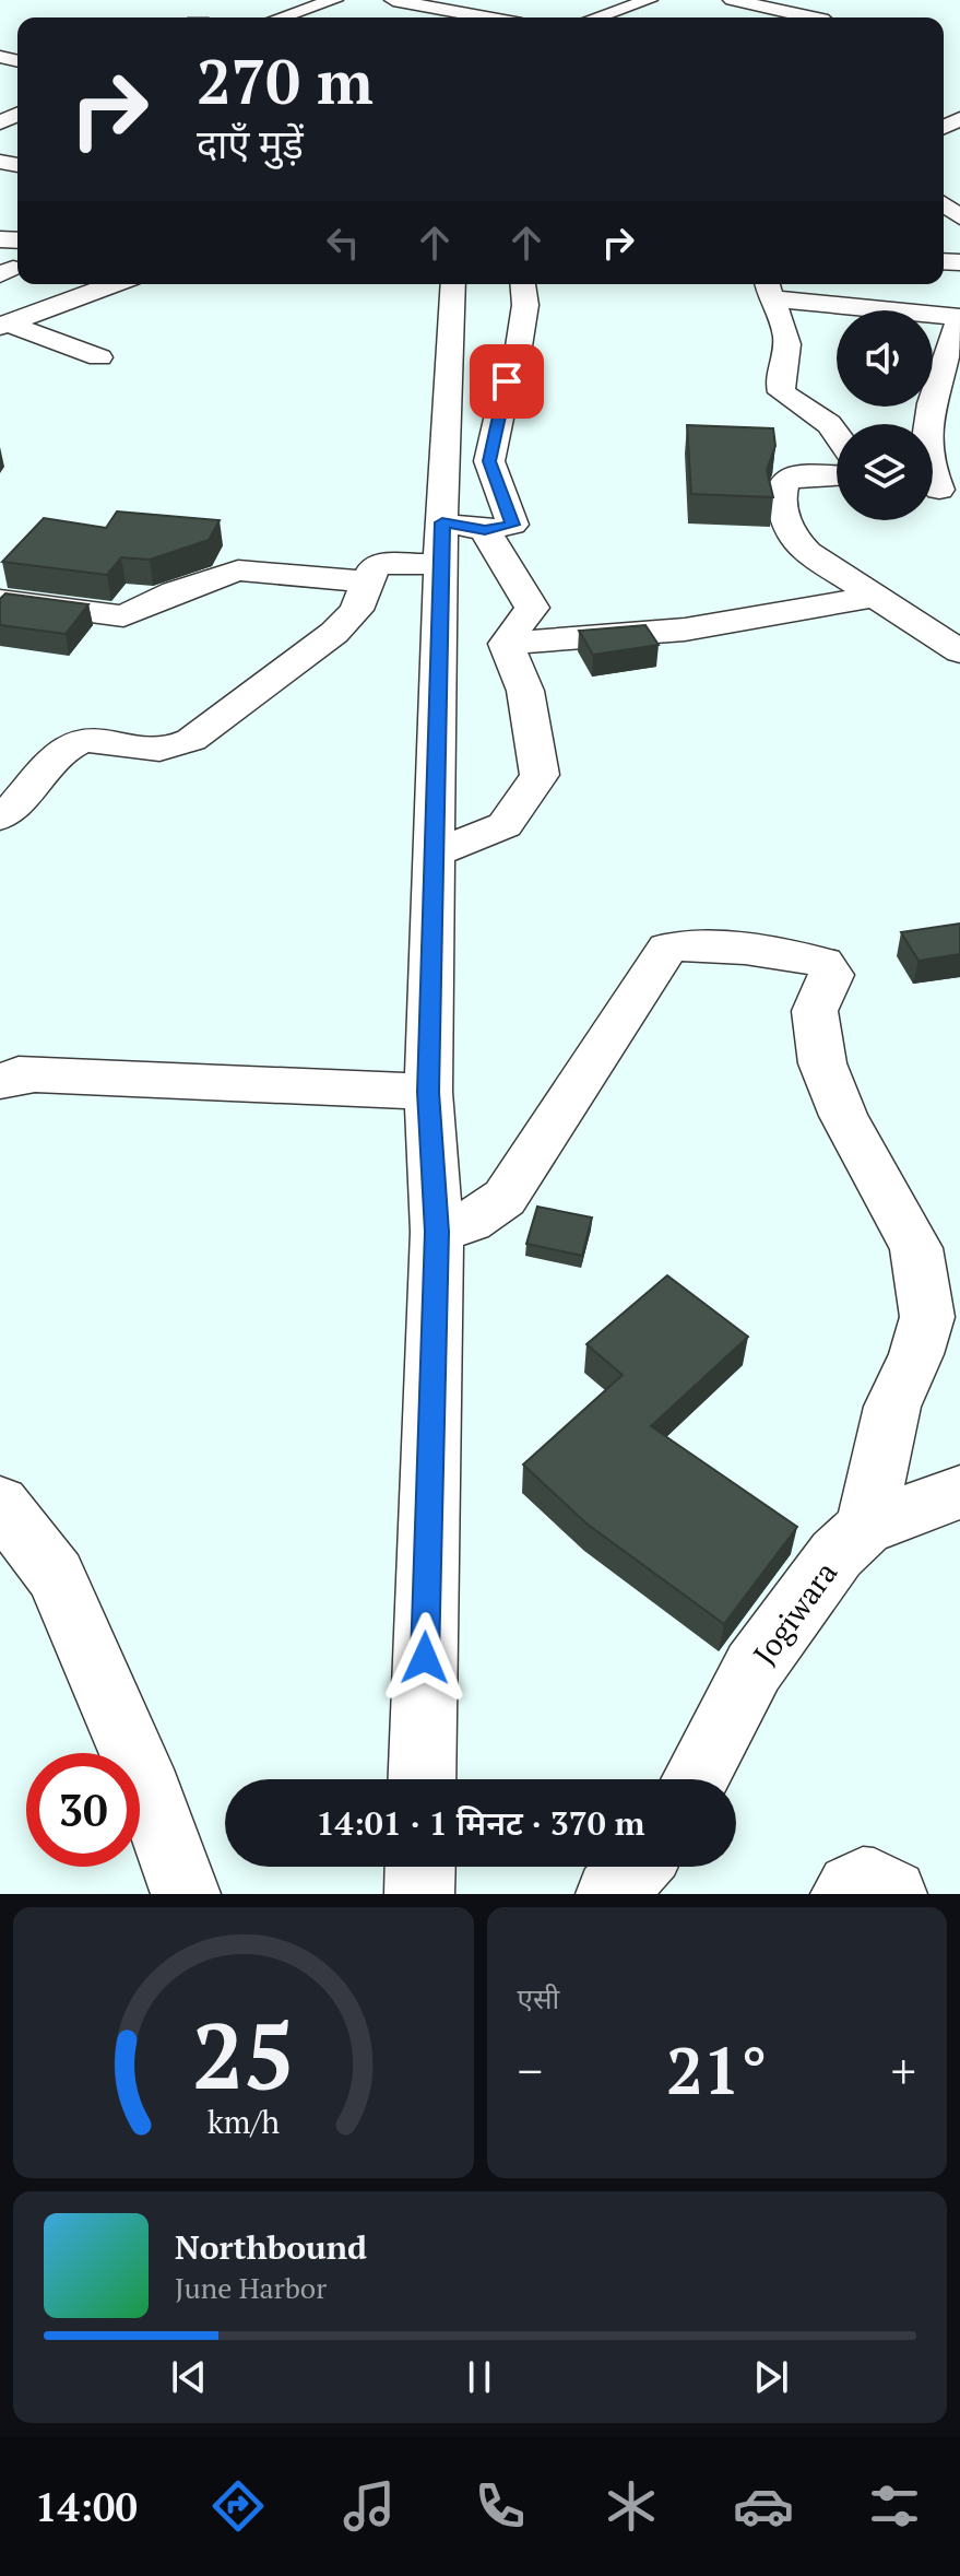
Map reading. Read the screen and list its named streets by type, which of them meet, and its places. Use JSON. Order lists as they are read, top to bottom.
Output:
{
  "streets": {
    "street": ["Jogiwara"]
  },
  "page": {
    "turn": ["270 m", "दाएँ मुड़ें"],
    "limit": "30",
    "trip": "14:01 · 1 मिनट · 370 m",
    "tile": "एसी",
    "heat": ["−", "21°", "+"],
    "song": ["Northbound", "June Harbor"],
    "tabs": "14:00",
    "gauge": ["25", "km/h"]
  }
}
